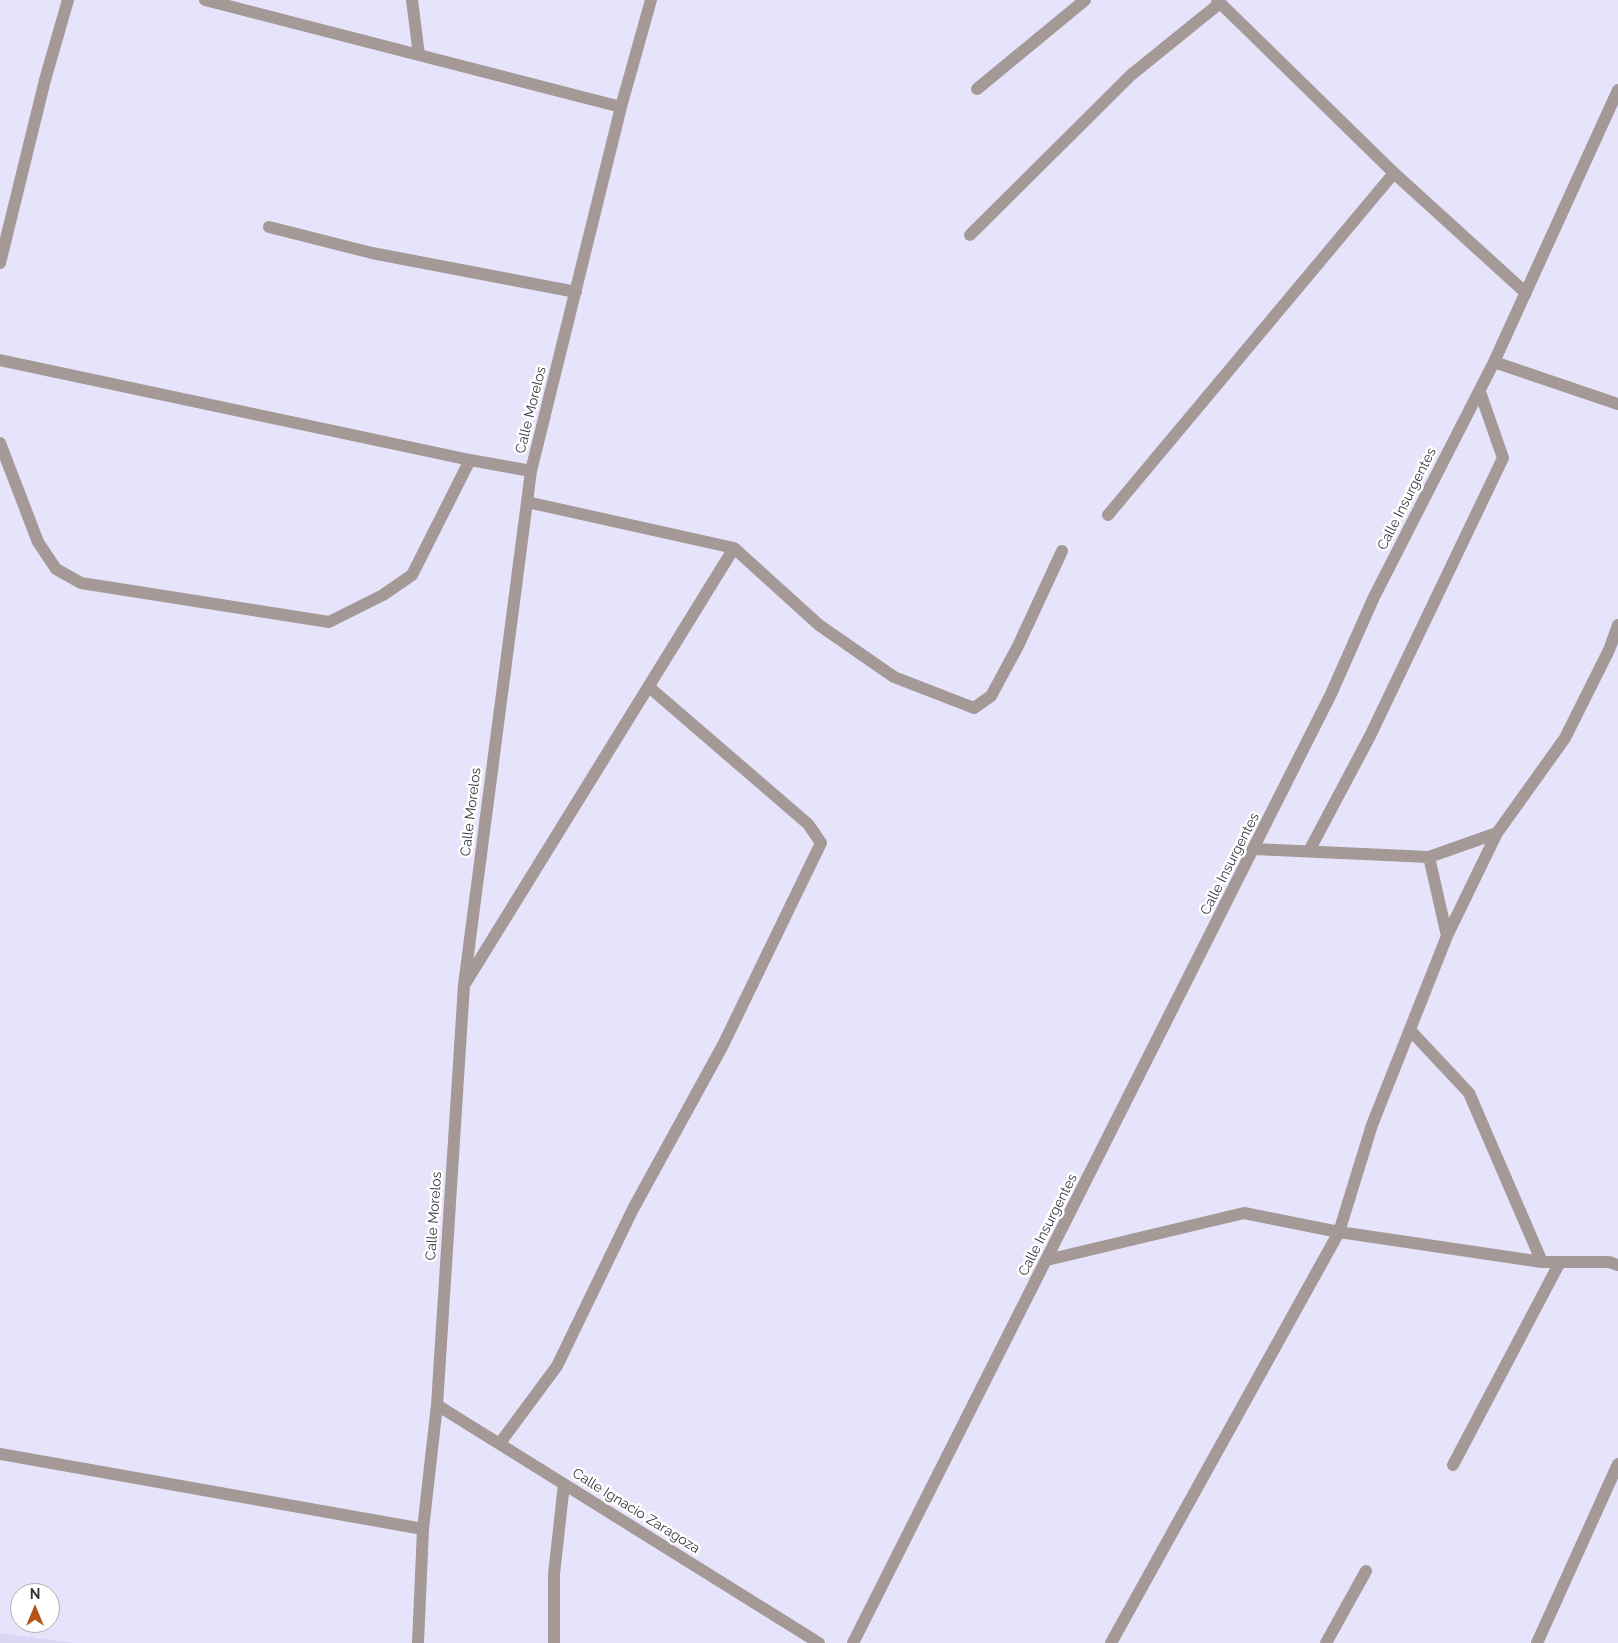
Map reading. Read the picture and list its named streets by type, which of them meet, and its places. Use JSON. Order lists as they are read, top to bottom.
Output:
{
  "streets": {
    "street": ["Calle Morelos", "Calle Insurgentes", "Calle Ignacio Zaragoza"]
  },
  "crossings": [
    ["Calle Morelos", "Calle Ignacio Zaragoza"]
  ],
  "north": "top"
}
